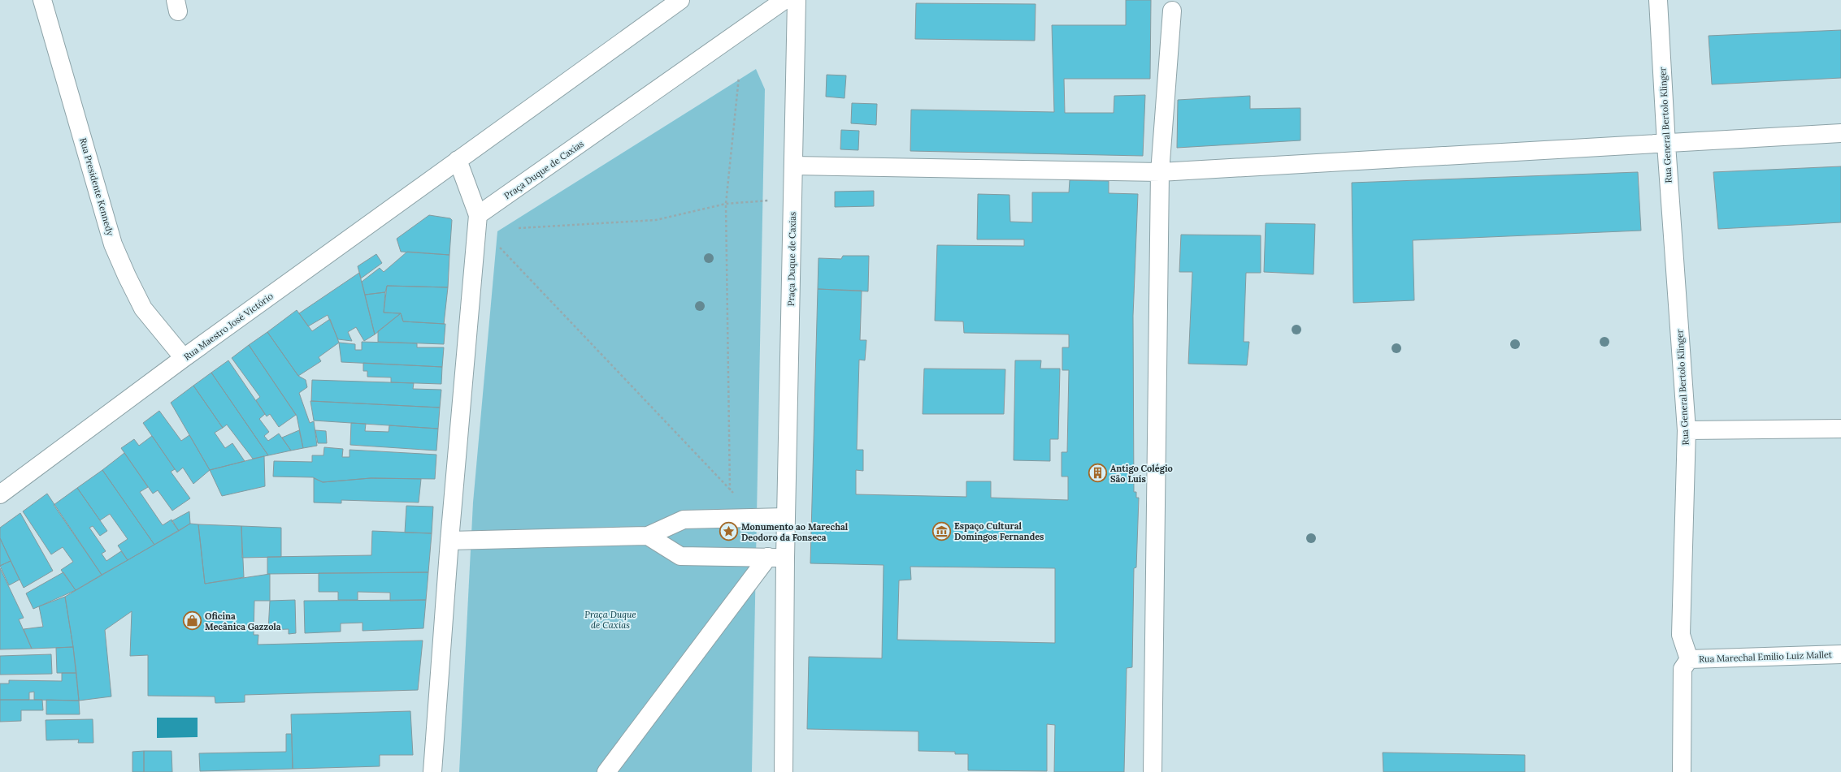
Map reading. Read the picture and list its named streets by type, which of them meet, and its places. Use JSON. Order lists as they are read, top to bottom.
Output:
{
  "streets": {
    "street": [
      "Rua General Bertolo Klinger",
      "Praça Duque de Caxias",
      "Rua Presidente Kennedy",
      "Rua Maestro José Victório",
      "Rua Marechal Emilio Luiz Mallet"
    ]
  },
  "crossings": [
    ["Rua General Bertolo Klinger", "Rua Marechal Emilio Luiz Mallet"],
    ["Rua Presidente Kennedy", "Rua Maestro José Victório"]
  ],
  "parks": ["Praça Duque de Caxias"],
  "places": {
    "building": ["Antigo Colégio São Luís"],
    "museum": ["Espaço Cultural Domingos Fernandes"],
    "place": ["Monumento ao Marechal Deodoro da Fonseca"],
    "shop": ["Oficina Mecânica Gazzola"]
  }
}
